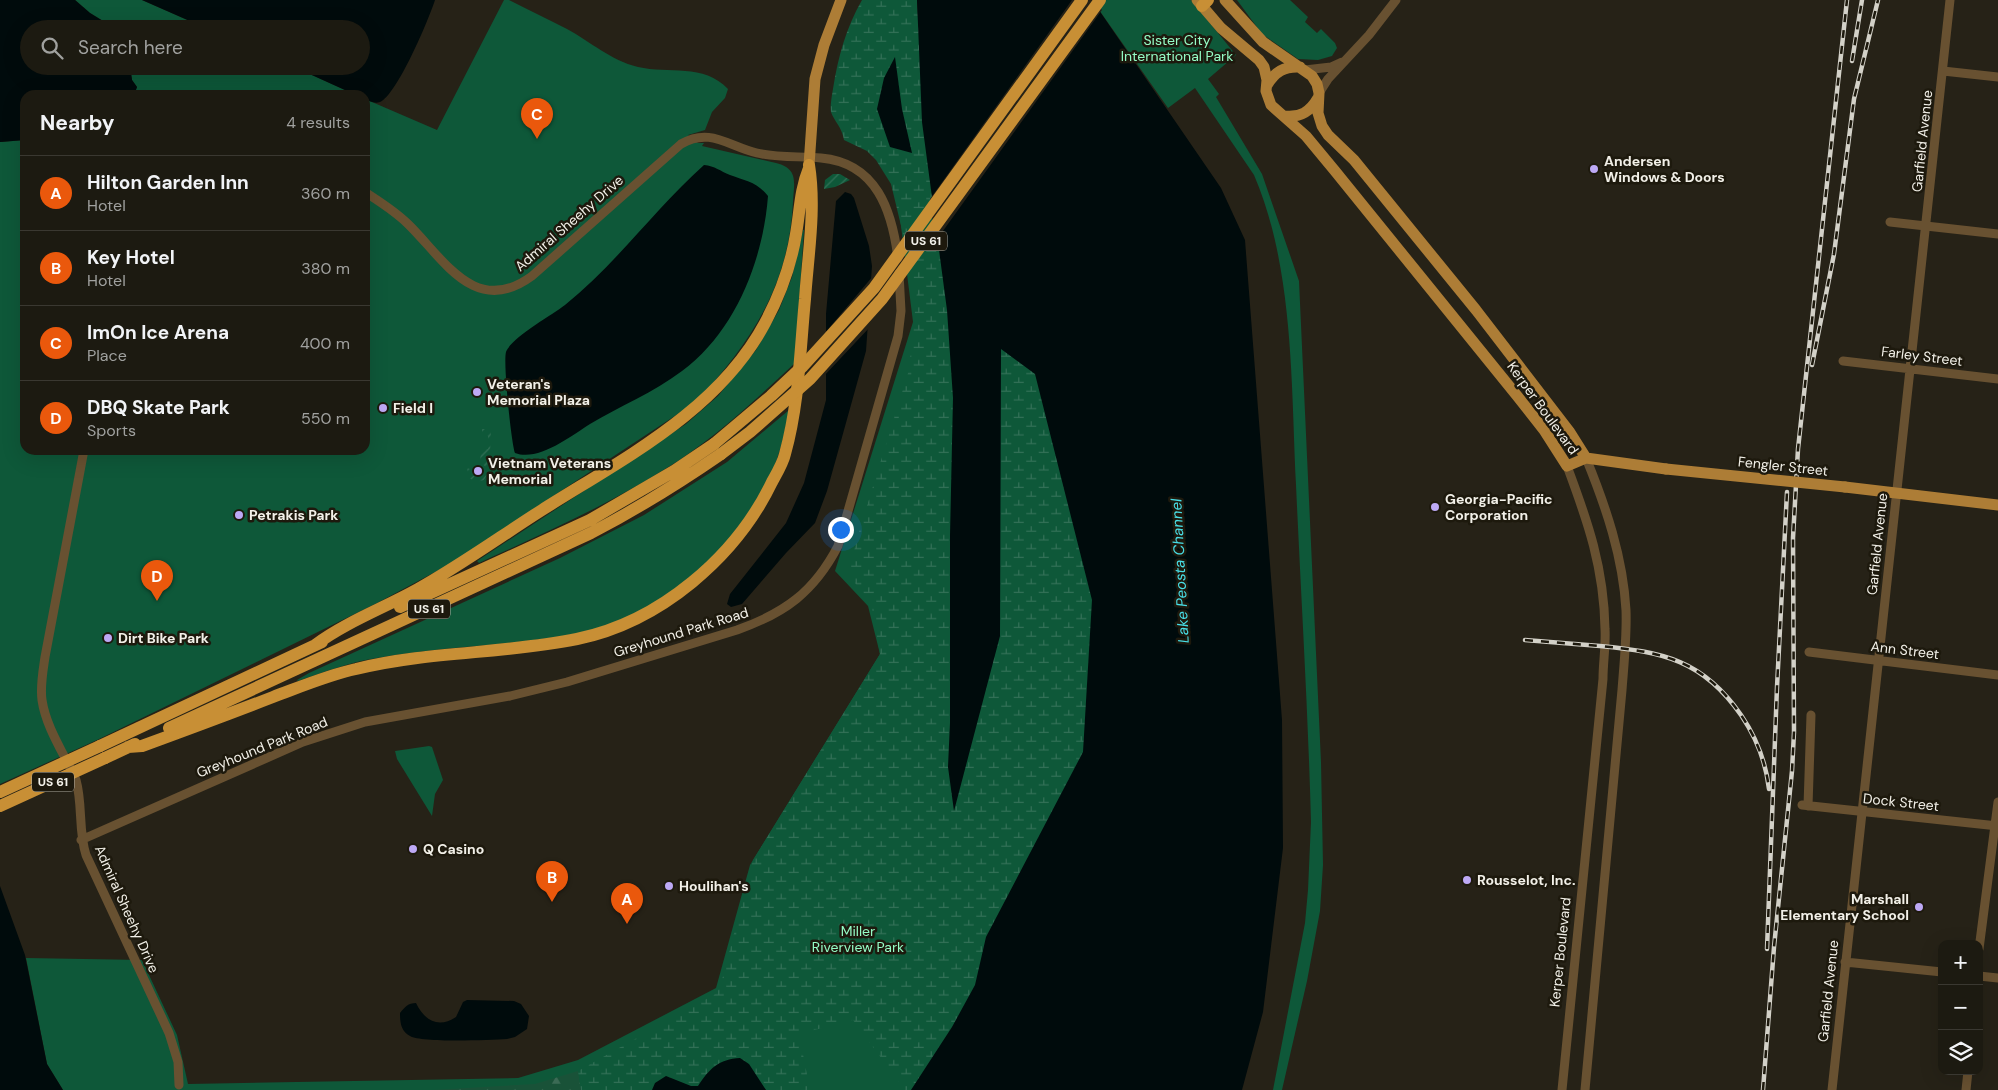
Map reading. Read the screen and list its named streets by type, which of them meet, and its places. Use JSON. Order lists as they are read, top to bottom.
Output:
{
  "streets": {
    "highway": ["US 61"],
    "main road": ["Kerper Boulevard", "Fengler Street"],
    "street": [
      "Garfield Avenue",
      "Admiral Sheehy Drive",
      "Farley Street",
      "Greyhound Park Road",
      "Ann Street",
      "Dock Street"
    ]
  },
  "crossings": [
    ["Garfield Avenue", "Farley Street"],
    ["Garfield Avenue", "Fengler Street"],
    ["Garfield Avenue", "Ann Street"],
    ["Garfield Avenue", "Dock Street"],
    ["Admiral Sheehy Drive", "Greyhound Park Road"],
    ["Kerper Boulevard", "Fengler Street"]
  ],
  "water": ["Lake Peosta Channel"],
  "parks": ["Sister City International Park", "Miller Riverview Park"],
  "places": [
    "Andersen Windows & Doors",
    "Veteran's Memorial Plaza",
    "Field I",
    "Vietnam Veterans Memorial",
    "Georgia-Pacific Corporation",
    "Petrakis Park",
    "Dirt Bike Park",
    "Q Casino",
    "Rousselot, Inc.",
    "Houlihan's",
    "Marshall Elementary School"
  ],
  "page": {
    "search": "Search here",
    "heading": ["Nearby", "4 results"],
    "pins": [
      "C",
      "D",
      "B",
      "A"
    ],
    "list": [
      {
        "mark": "A",
        "name": "Hilton Garden Inn",
        "note": "Hotel",
        "value": "360 m"
      },
      {
        "mark": "B",
        "name": "Key Hotel",
        "note": "Hotel",
        "value": "380 m"
      },
      {
        "mark": "C",
        "name": "ImOn Ice Arena",
        "note": "Place",
        "value": "400 m"
      },
      {
        "mark": "D",
        "name": "DBQ Skate Park",
        "note": "Sports",
        "value": "550 m"
      }
    ],
    "map_buttons": ["+", "−"]
  }
}
